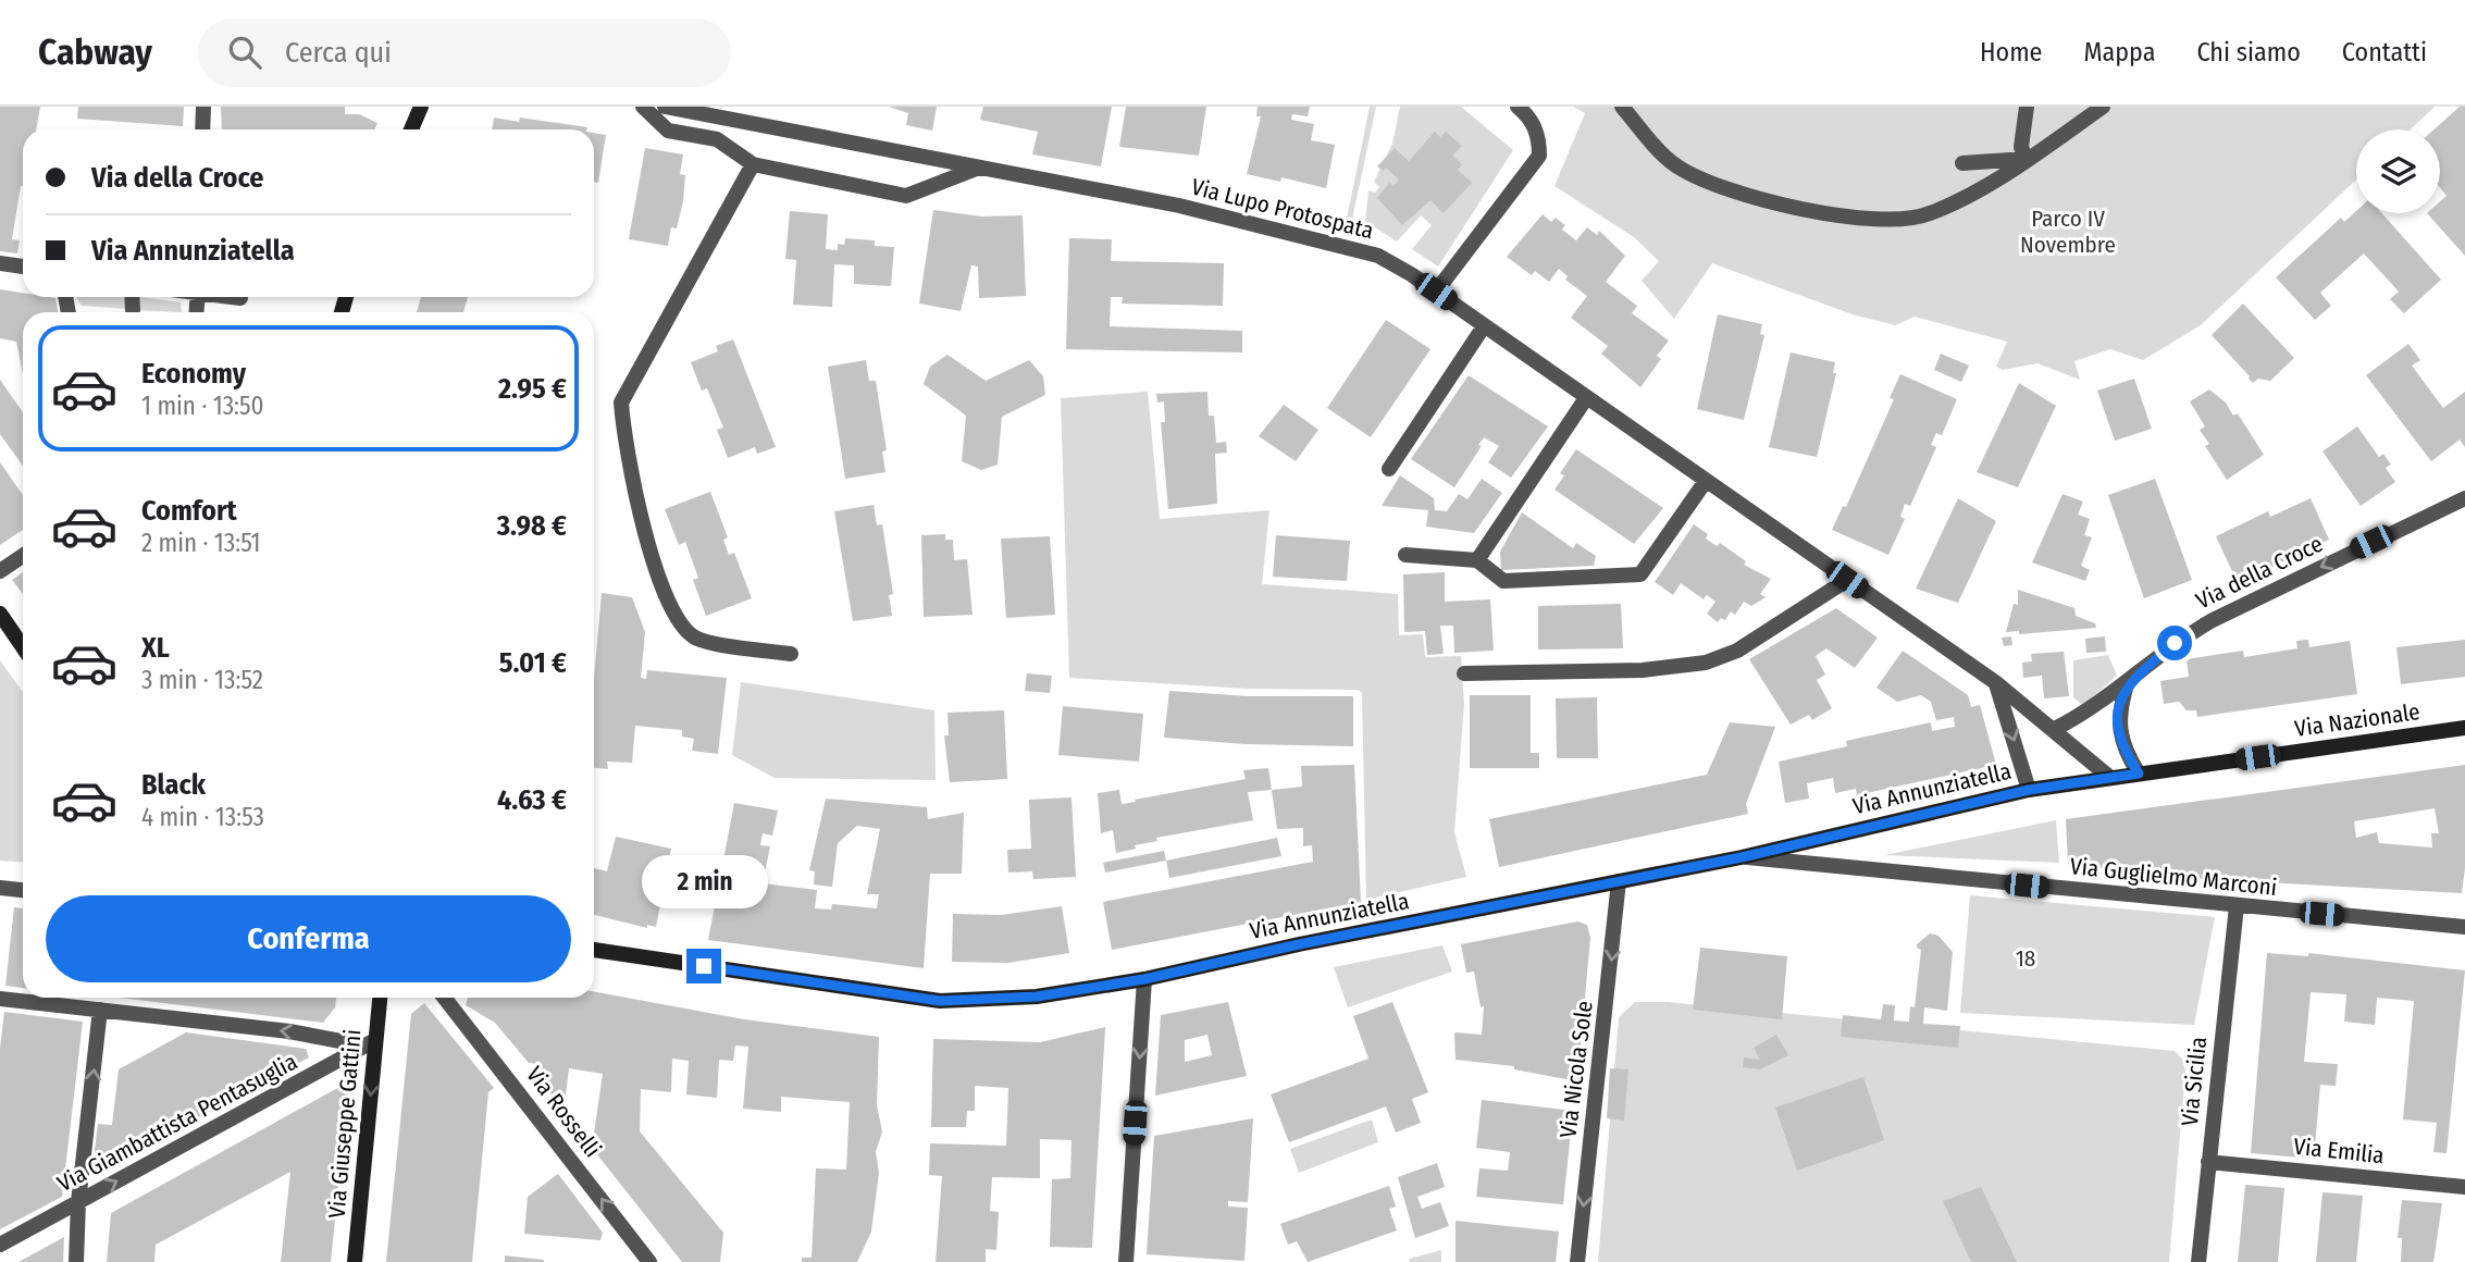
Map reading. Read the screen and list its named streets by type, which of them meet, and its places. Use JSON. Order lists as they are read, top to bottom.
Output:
{
  "streets": {
    "street": [
      "Via Lupo Protospata",
      "Via della Croce",
      "Via Nazionale",
      "Via Annunziatella",
      "Via Guglielmo Marconi",
      "Via Nicola Sole",
      "Via Sicilia",
      "Via Rosselli",
      "Via Giambattista Pentasuglia",
      "Via Giuseppe Gattini",
      "Via Emilia"
    ]
  },
  "crossings": [
    ["Via Lupo Protospata", "Via della Croce"],
    ["Via Lupo Protospata", "Via Nazionale"],
    ["Via Nazionale", "Via Annunziatella"],
    ["Via Annunziatella", "Via Guglielmo Marconi"],
    ["Via Annunziatella", "Via Nicola Sole"],
    ["Via Guglielmo Marconi", "Via Sicilia"],
    ["Via Sicilia", "Via Emilia"],
    ["Via Giambattista Pentasuglia", "Via Giuseppe Gattini"]
  ],
  "one_way": [
    "Via della Croce",
    "Via Nicola Sole",
    "Via Rosselli",
    "Via Giambattista Pentasuglia",
    "Via Giuseppe Gattini"
  ],
  "parks": ["Parco IV Novembre", "18"],
  "page": {
    "header": "Cabway",
    "search": "Cerca qui",
    "nav": [
      "Home",
      "Mappa",
      "Chi siamo",
      "Contatti"
    ],
    "banner": ["Via della Croce", "Via Annunziatella"],
    "list": [
      {
        "name": "Economy",
        "note": "1 min · 13:50",
        "value": "2.95 €"
      },
      {
        "name": "Comfort",
        "note": "2 min · 13:51",
        "value": "3.98 €"
      },
      {
        "name": "XL",
        "note": "3 min · 13:52",
        "value": "5.01 €"
      },
      {
        "name": "Black",
        "note": "4 min · 13:53",
        "value": "4.63 €"
      }
    ],
    "bubble": "2 min",
    "buttons": "Conferma"
  }
}
